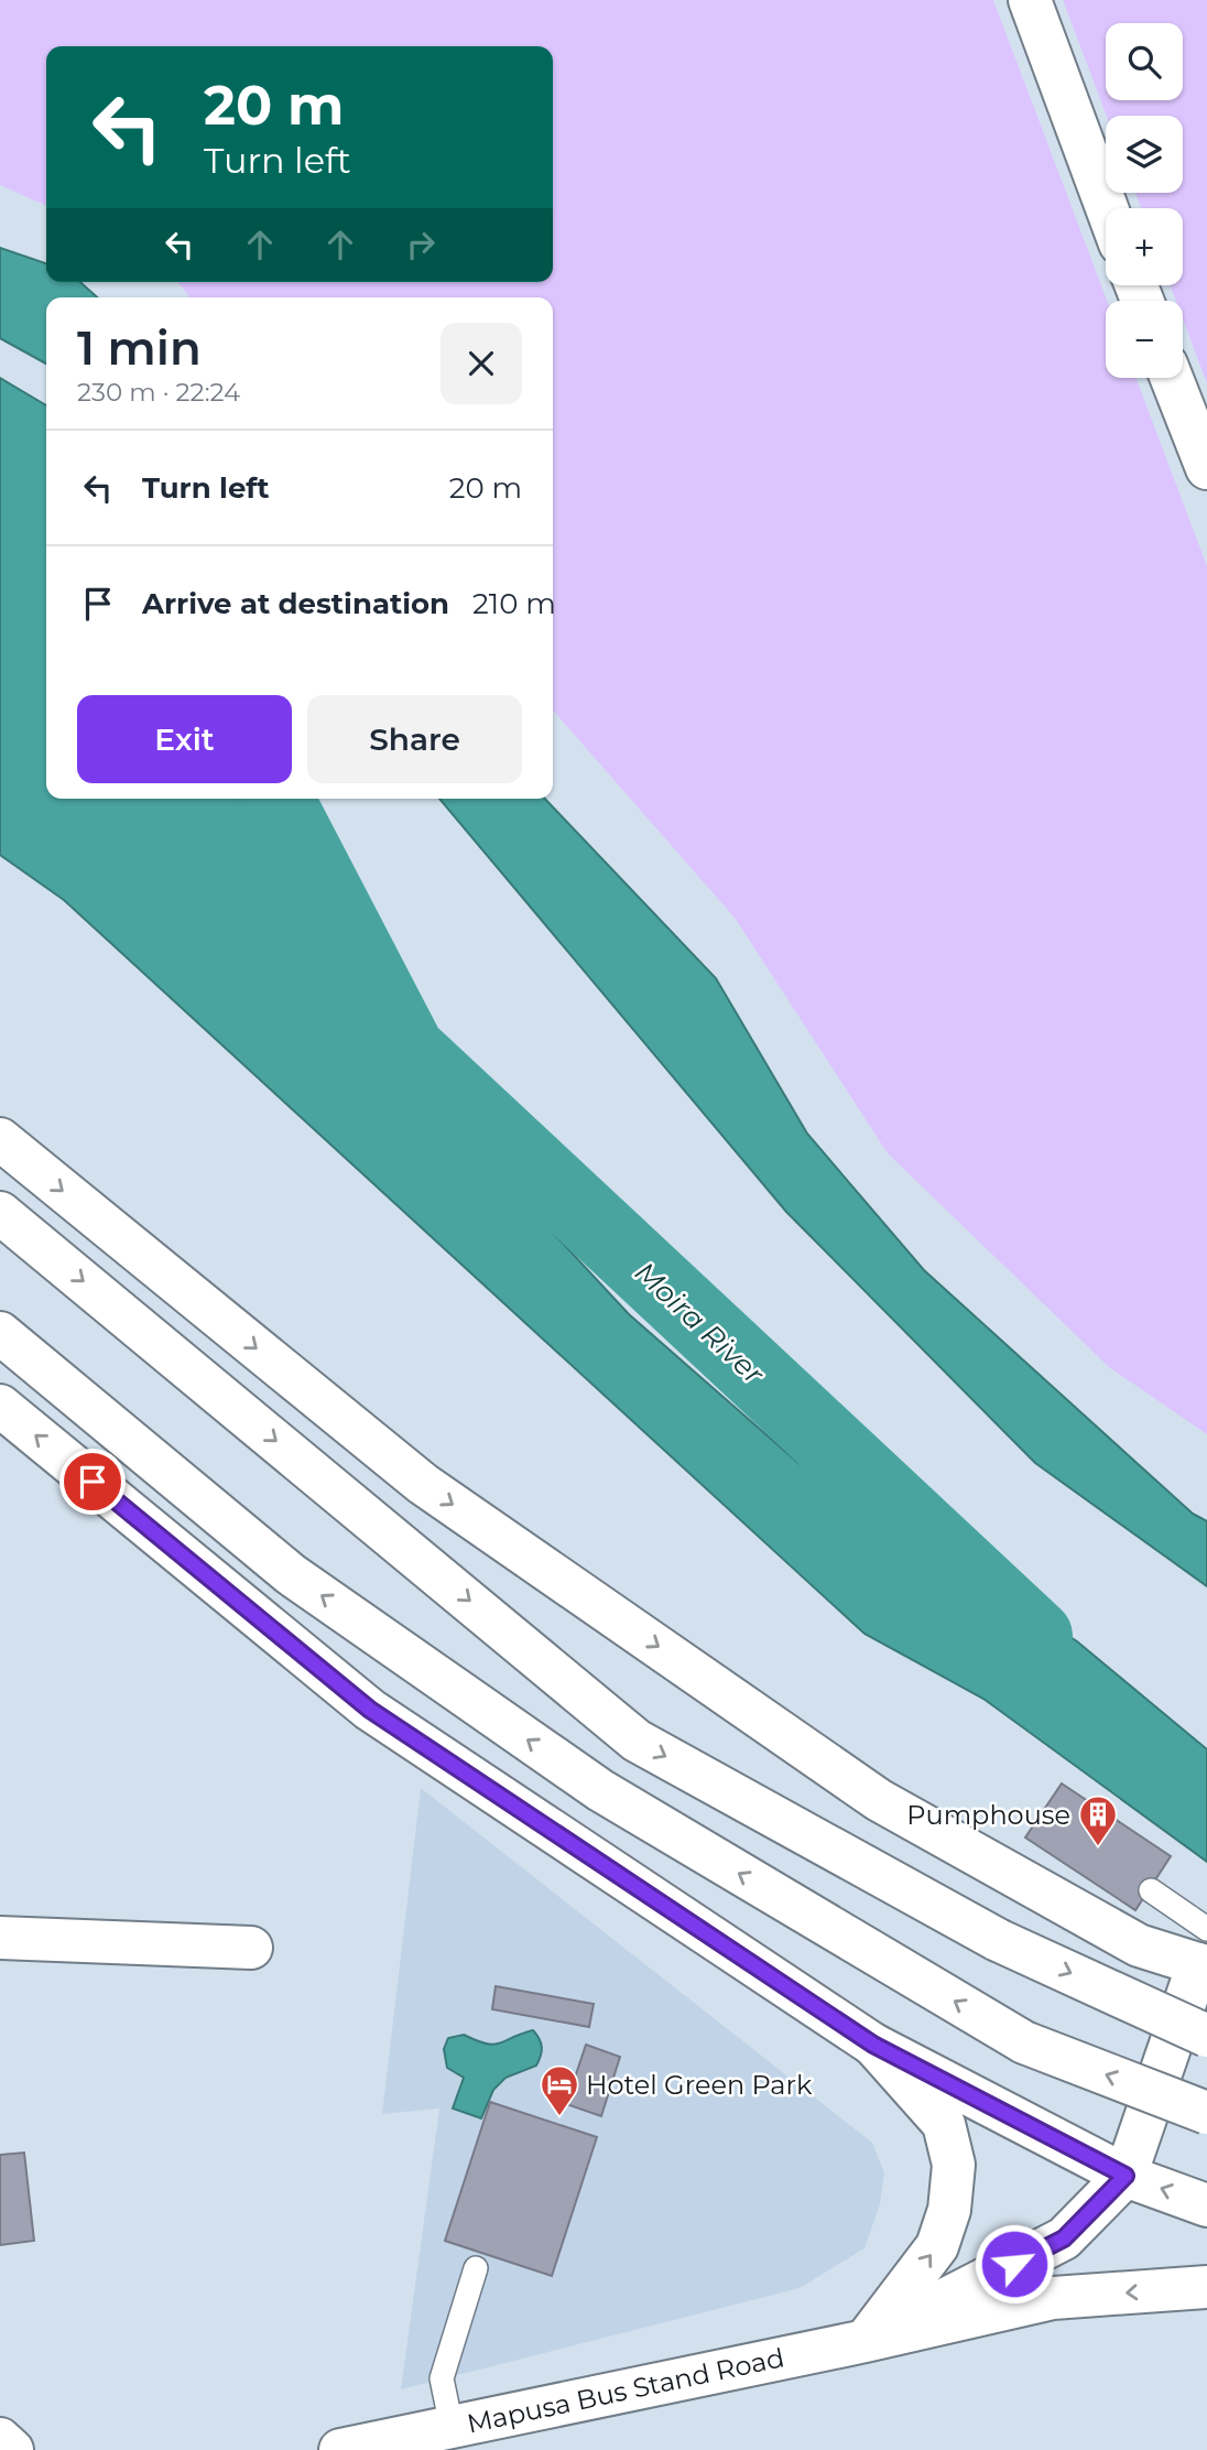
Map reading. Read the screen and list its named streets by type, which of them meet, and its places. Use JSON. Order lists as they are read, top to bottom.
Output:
{
  "streets": {
    "main road": ["Mapusa Bus Stand Road"]
  },
  "water": ["Moira River"],
  "places": {
    "building": ["Pumphouse"],
    "hotel": ["Hotel Green Park"]
  },
  "page": {
    "map_buttons": ["+", "−"],
    "turn": ["20 m", "Turn left"],
    "heading": ["1 min", "230 m · 22:24"],
    "list": [
      {
        "name": "Turn left",
        "value": "20 m"
      },
      {
        "name": "Arrive at destination",
        "value": "210 m"
      }
    ],
    "buttons": ["Exit", "Share"]
  }
}
